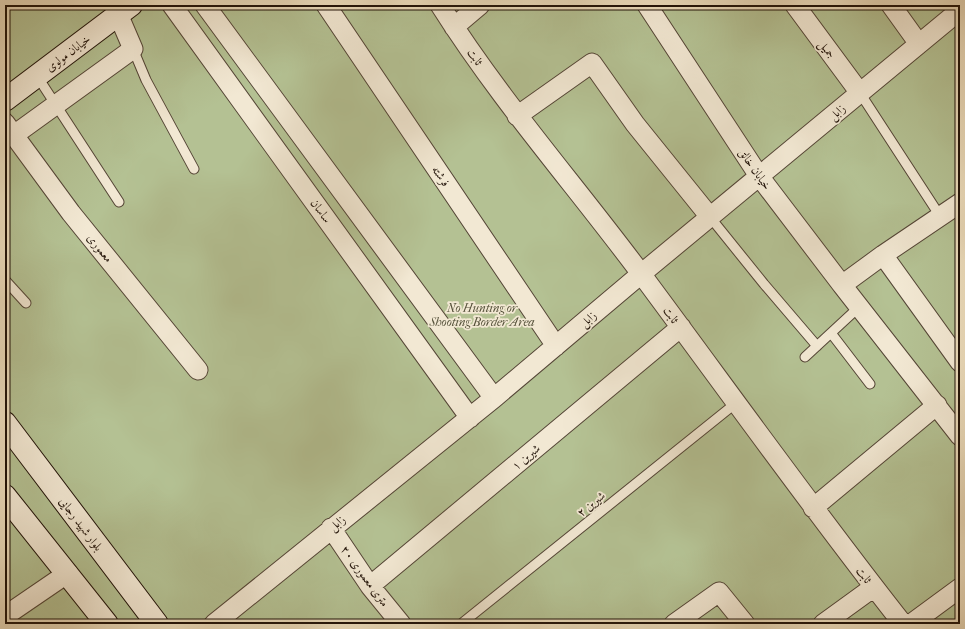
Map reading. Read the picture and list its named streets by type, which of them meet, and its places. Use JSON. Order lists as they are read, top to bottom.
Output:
{
  "streets": {
    "main road": ["خیابان مولوی", "بلوار شهید رجایی"],
    "street": [
      "جمیل",
      "ثابت",
      "زابل",
      "خیابان خالق",
      "فرشته",
      "ساسان",
      "معموری",
      "شیرین ۱",
      "۲۰ متری معموری"
    ],
    "lane": ["شیرین ۲"]
  },
  "crossings": [
    ["جمیل", "زابل"],
    ["ثابت", "زابل"],
    ["ثابت", "شیرین ۱"],
    ["ثابت", "شیرین ۲"],
    ["زابل", "خیابان خالق"],
    ["زابل", "فرشته"],
    ["زابل", "ساسان"],
    ["زابل", "۲۰ متری معموری"],
    ["شیرین ۱", "۲۰ متری معموری"]
  ],
  "parks": ["No Hunting or Shooting Border Area"]
}
